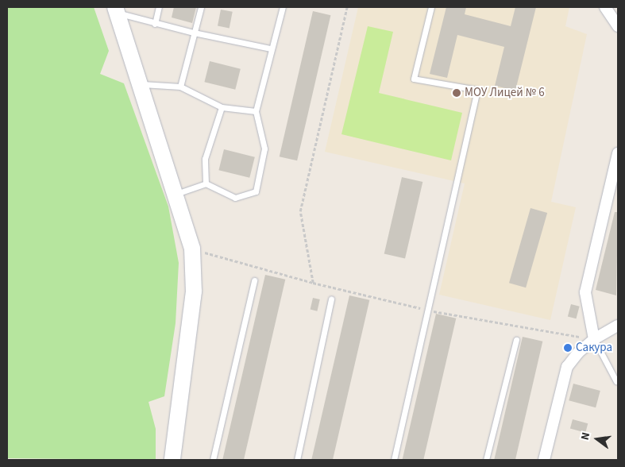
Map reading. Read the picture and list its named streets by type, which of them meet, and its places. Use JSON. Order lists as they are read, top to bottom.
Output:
{
  "places": ["МОУ Лицей № 6", "Сакура"],
  "north": "left"
}
